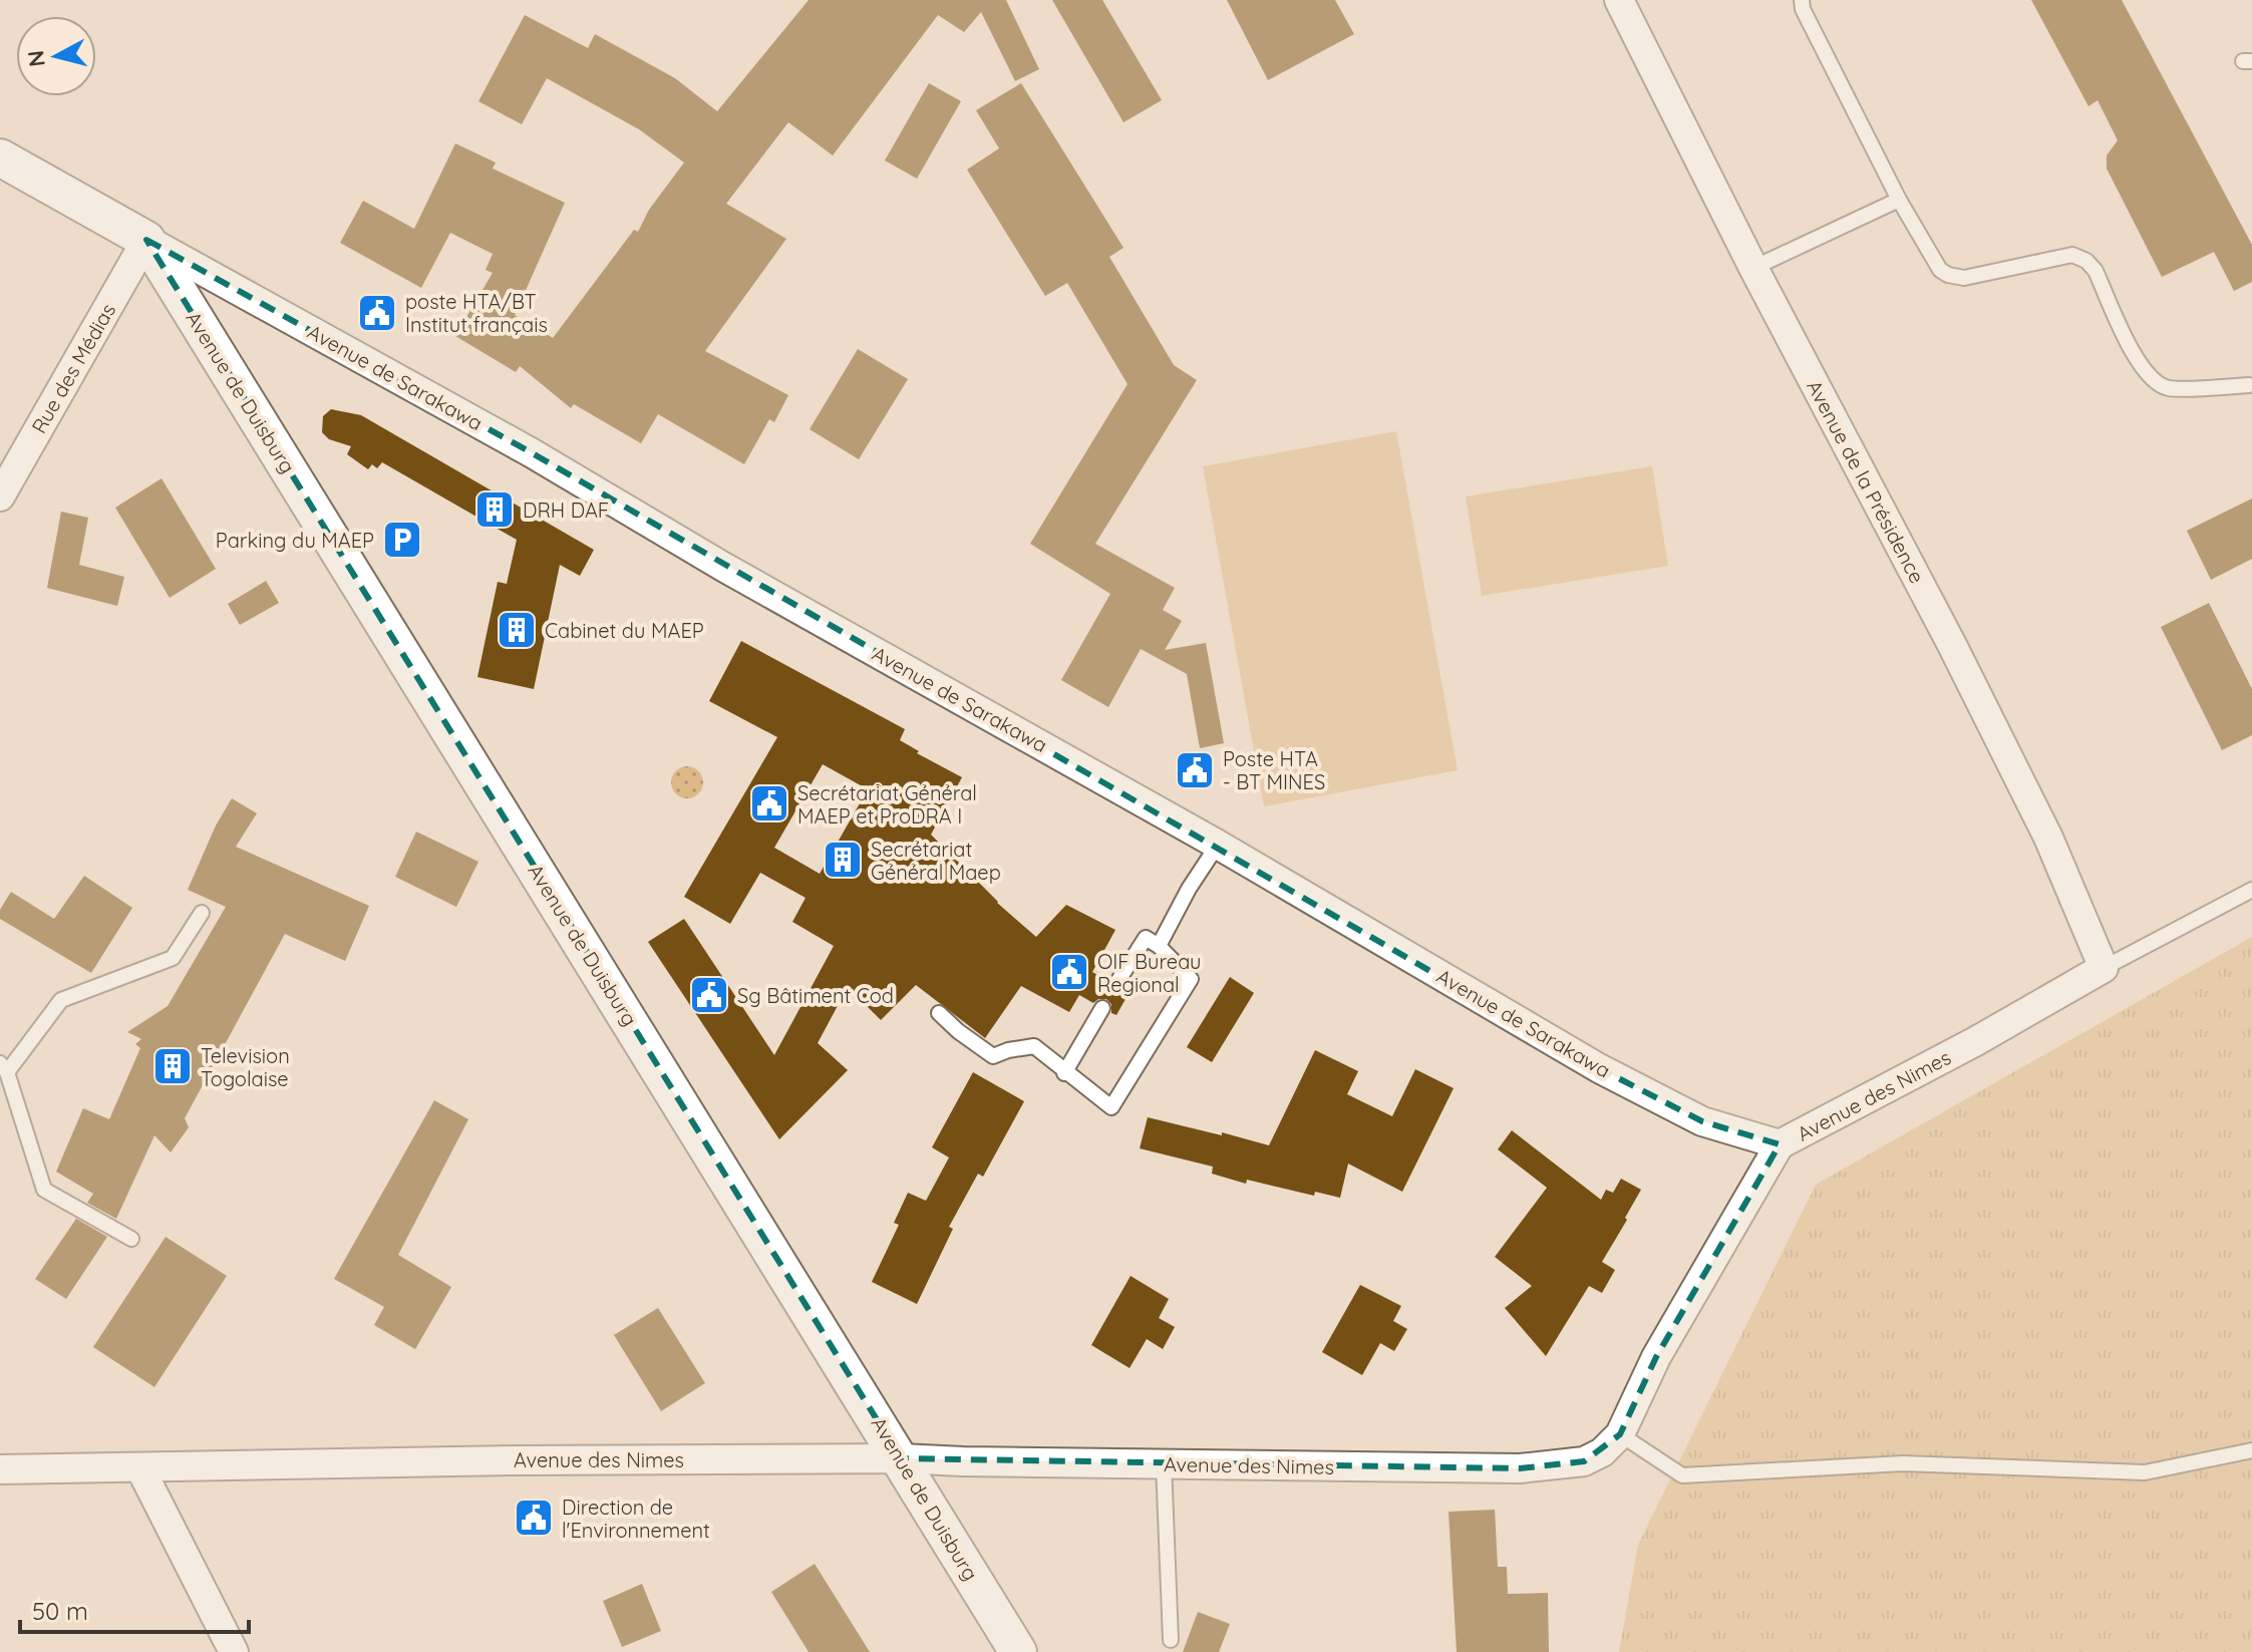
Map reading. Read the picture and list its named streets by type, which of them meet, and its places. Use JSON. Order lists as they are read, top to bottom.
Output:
{
  "streets": {
    "street": [
      "Rue des Médias",
      "Avenue de Sarakawa",
      "Avenue de Duisburg",
      "Avenue de la Présidence",
      "Avenue des Nimes"
    ]
  },
  "crossings": [
    ["Rue des Médias", "Avenue de Sarakawa"],
    ["Rue des Médias", "Avenue de Duisburg"],
    ["Avenue de Sarakawa", "Avenue de Duisburg"],
    ["Avenue de Sarakawa", "Avenue des Nimes"],
    ["Avenue de Duisburg", "Avenue des Nimes"],
    ["Avenue de la Présidence", "Avenue des Nimes"]
  ],
  "places": {
    "public building": [
      "poste HTA/BT Institut français",
      "Poste HTA - BT MINES",
      "Secrétariat Général MAEP et ProDRA I",
      "OIF Bureau Regional",
      "Sg Bâtiment Cod",
      "Direction de l'Environnement"
    ],
    "building": [
      "DRH DAF",
      "Cabinet du MAEP",
      "Secrétariat Général Maep",
      "Television Togolaise"
    ],
    "parking": ["Parking du MAEP"]
  },
  "scale_bar": "50 m",
  "north": "left"
}
